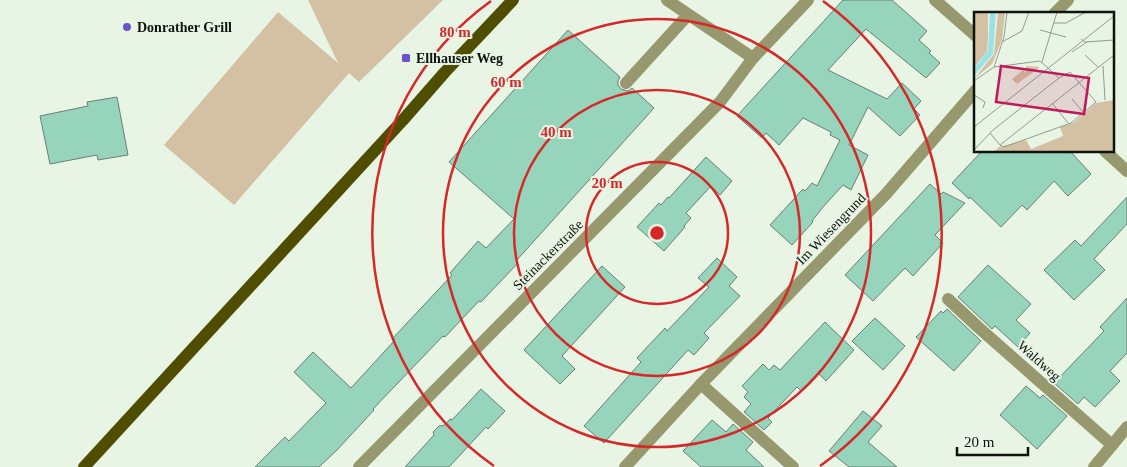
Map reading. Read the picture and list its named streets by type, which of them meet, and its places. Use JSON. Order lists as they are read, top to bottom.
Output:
{
  "streets": {
    "street": ["Im Wiesengrund", "Steinackerstraße", "Waldweg"]
  },
  "places": {
    "other": ["Donrather Grill"],
    "transit": ["Ellhauser Weg"]
  },
  "scale_bar": "20 m",
  "rings": [
    "80 m",
    "60 m",
    "40 m",
    "20 m"
  ]
}
